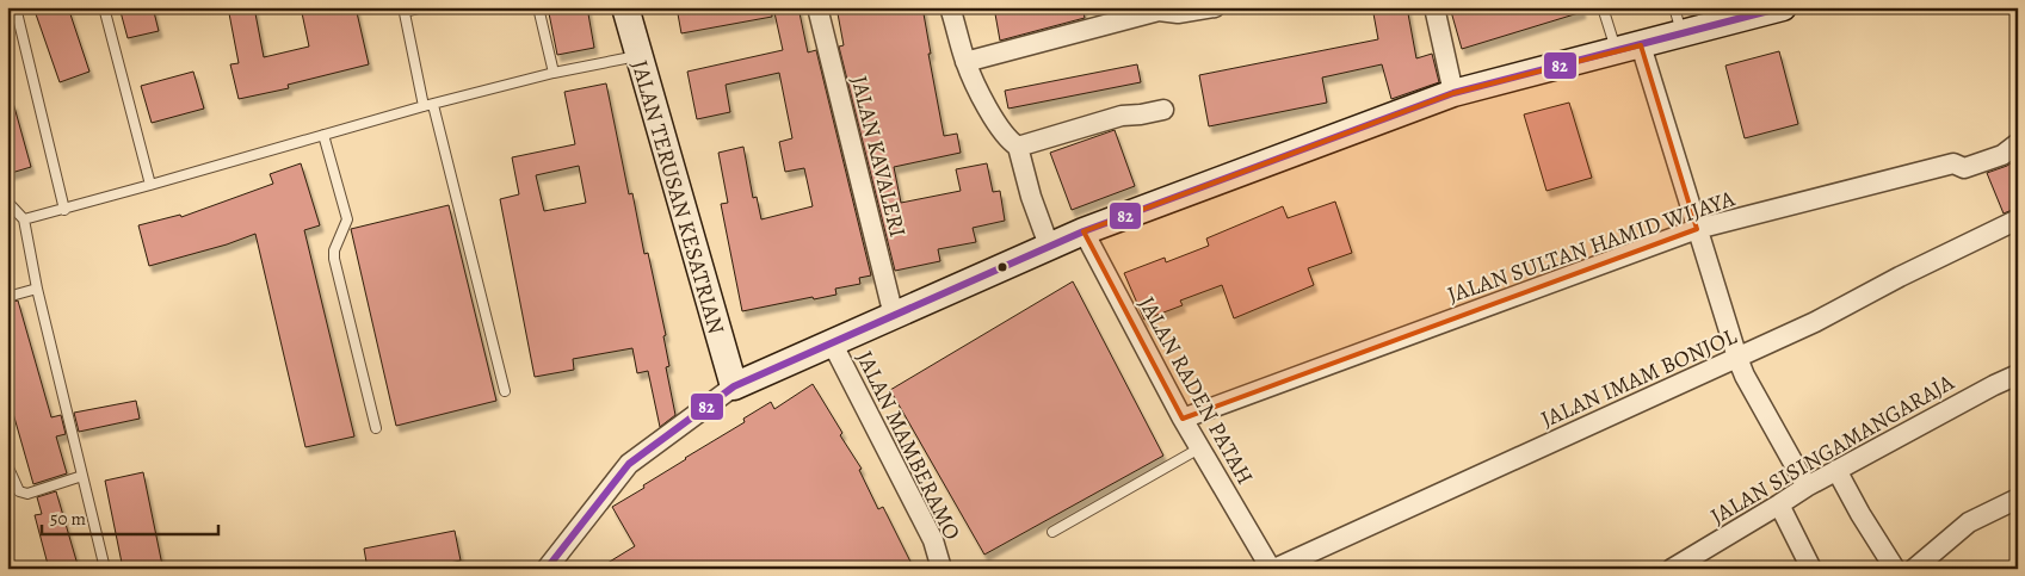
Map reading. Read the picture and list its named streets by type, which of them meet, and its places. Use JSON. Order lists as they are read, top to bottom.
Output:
{
  "streets": {
    "street": [
      "JALAN KAVALERI",
      "JALAN TERUSAN KESATRIAN",
      "JALAN SULTAN HAMID WIJAYA",
      "JALAN IMAM BONJOL",
      "JALAN RADEN PATAH",
      "JALAN MAMBERAMO",
      "JALAN SISINGAMANGARAJA"
    ]
  },
  "crossings": [
    ["JALAN SULTAN HAMID WIJAYA", "JALAN RADEN PATAH"],
    ["JALAN IMAM BONJOL", "JALAN RADEN PATAH"]
  ],
  "lines": ["transit line 82"],
  "scale_bar": "50 m"
}
